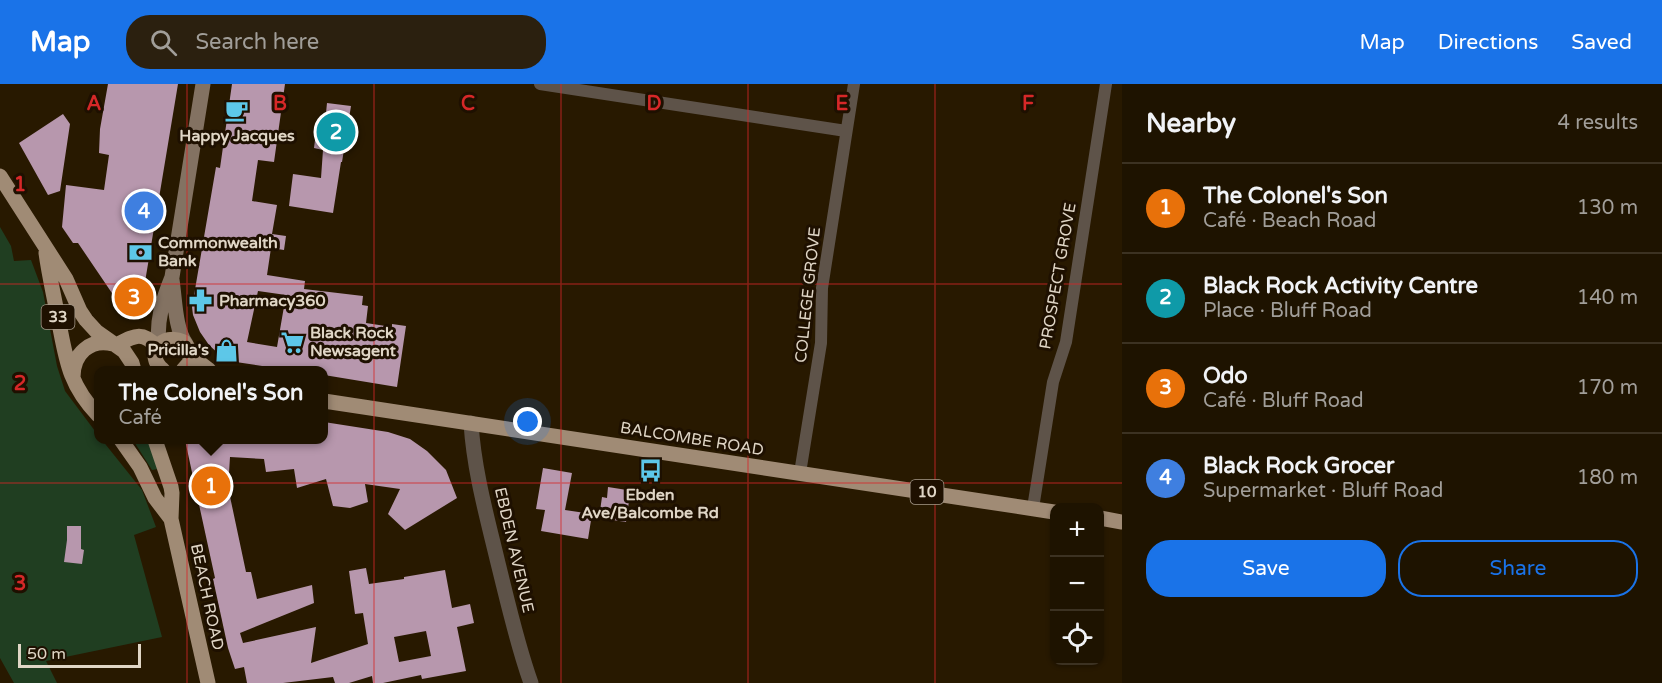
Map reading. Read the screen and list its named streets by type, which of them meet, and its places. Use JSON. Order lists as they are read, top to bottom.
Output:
{
  "streets": {
    "main road": [
      "33",
      "BALCOMBE ROAD",
      "10",
      "BEACH ROAD"
    ],
    "street": ["PROSPECT GROVE", "COLLEGE GROVE", "EBDEN AVENUE"]
  },
  "crossings": [
    ["PROSPECT GROVE", "BALCOMBE ROAD"],
    ["COLLEGE GROVE", "BALCOMBE ROAD"],
    ["BALCOMBE ROAD", "EBDEN AVENUE"]
  ],
  "places": {
    "cafe": ["Happy Jacques"],
    "bank": ["Commonwealth Bank"],
    "pharmacy": ["Pharmacy360"],
    "supermarket": ["Black Rock Newsagent"],
    "shop": ["Pricilla's"],
    "bus stop": ["Ebden Ave/Balcombe Rd"]
  },
  "scale_bar": "50 m",
  "page": {
    "header": "Map",
    "search": "Search here",
    "nav": ["Map", "Directions", "Saved"],
    "heading": ["Nearby", "4 results"],
    "pins": [
      "2",
      "4",
      "3",
      "1"
    ],
    "list": [
      {
        "mark": "1",
        "name": "The Colonel's Son",
        "note": "Café · Beach Road",
        "value": "130 m"
      },
      {
        "mark": "2",
        "name": "Black Rock Activity Centre",
        "note": "Place · Bluff Road",
        "value": "140 m"
      },
      {
        "mark": "3",
        "name": "Odo",
        "note": "Café · Bluff Road",
        "value": "170 m"
      },
      {
        "mark": "4",
        "name": "Black Rock Grocer",
        "note": "Supermarket · Bluff Road",
        "value": "180 m"
      }
    ],
    "popup": ["The Colonel's Son", "Café"],
    "map_buttons": ["+", "−"],
    "buttons": ["Save", "Share"],
    "scale": "50 m"
  },
  "grid": {
    "columns": [
      "A",
      "B",
      "C",
      "D",
      "E",
      "F"
    ],
    "rows": ["1", "2", "3"]
  }
}
